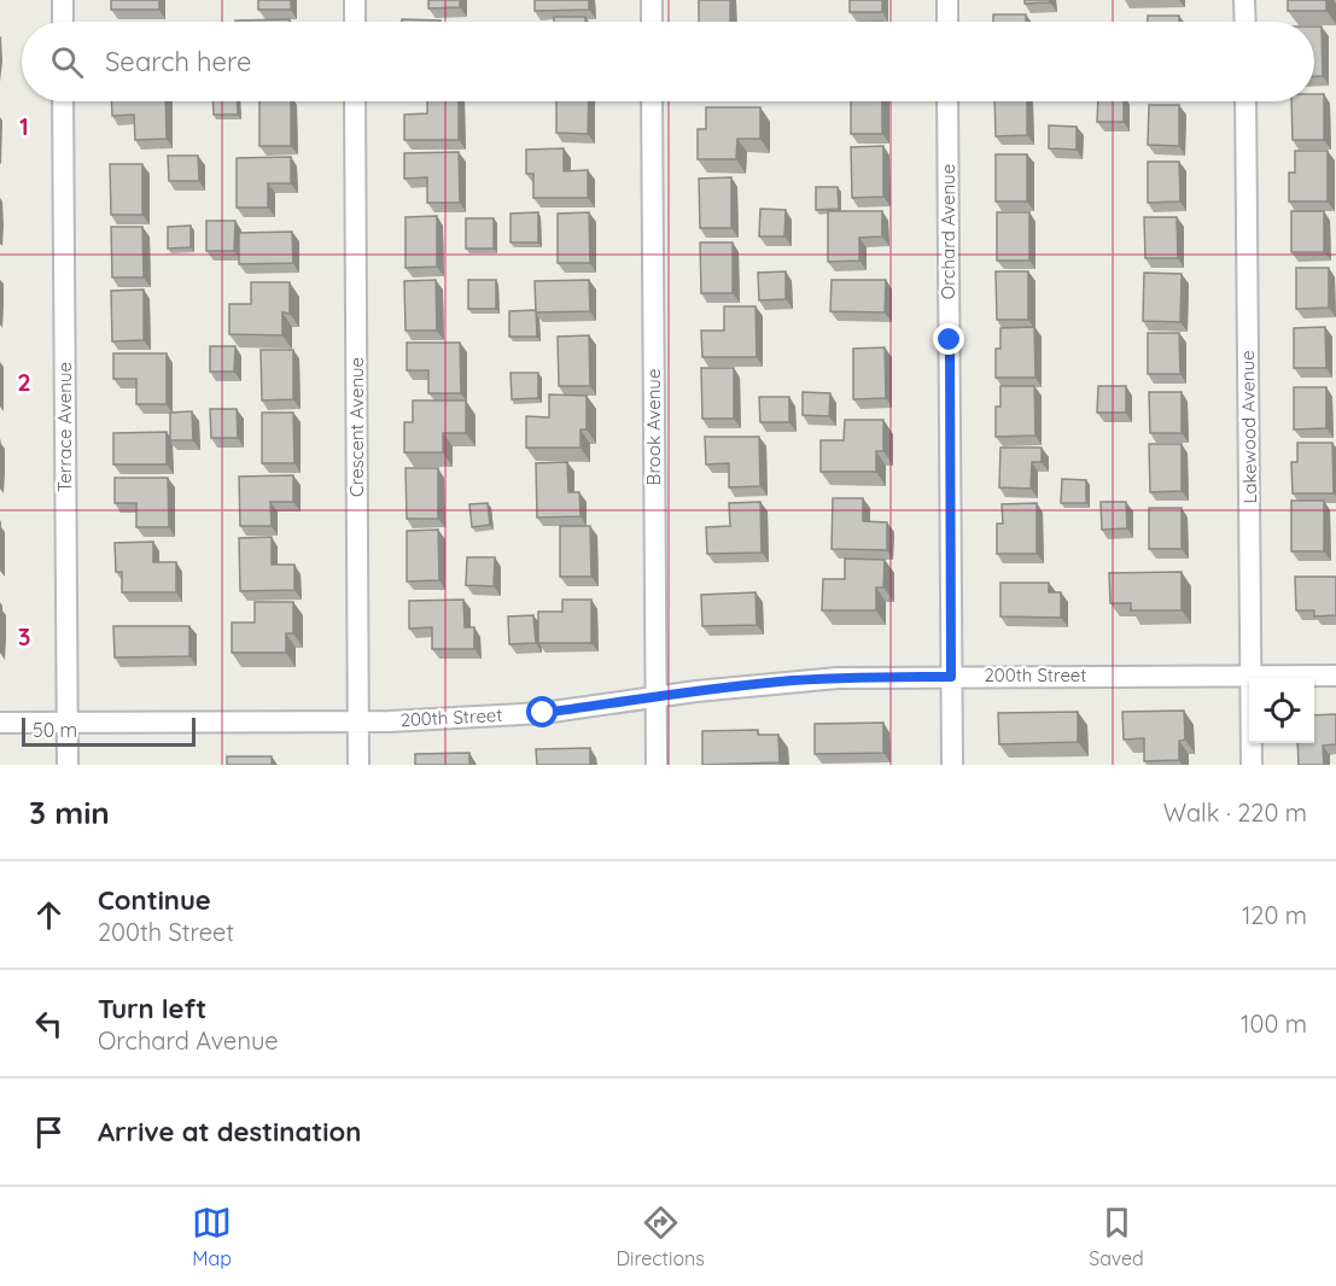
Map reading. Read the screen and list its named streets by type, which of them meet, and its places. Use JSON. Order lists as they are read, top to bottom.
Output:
{
  "streets": {
    "street": [
      "Orchard Avenue",
      "Terrace Avenue",
      "Crescent Avenue",
      "Brook Avenue",
      "Lakewood Avenue",
      "200th Street"
    ]
  },
  "crossings": [
    ["Orchard Avenue", "200th Street"],
    ["Terrace Avenue", "200th Street"],
    ["Crescent Avenue", "200th Street"],
    ["Brook Avenue", "200th Street"],
    ["Lakewood Avenue", "200th Street"]
  ],
  "scale_bar": "50 m",
  "page": {
    "search": "Search here",
    "scale": "50 m",
    "heading": ["3 min", "Walk · 220 m"],
    "list": [
      ["Continue", "200th Street", "120 m"],
      ["Turn left", "Orchard Avenue", "100 m"],
      "Arrive at destination"
    ],
    "nav": ["Map", "Directions", "Saved"]
  },
  "grid": {
    "rows": ["1", "2", "3"]
  }
}
